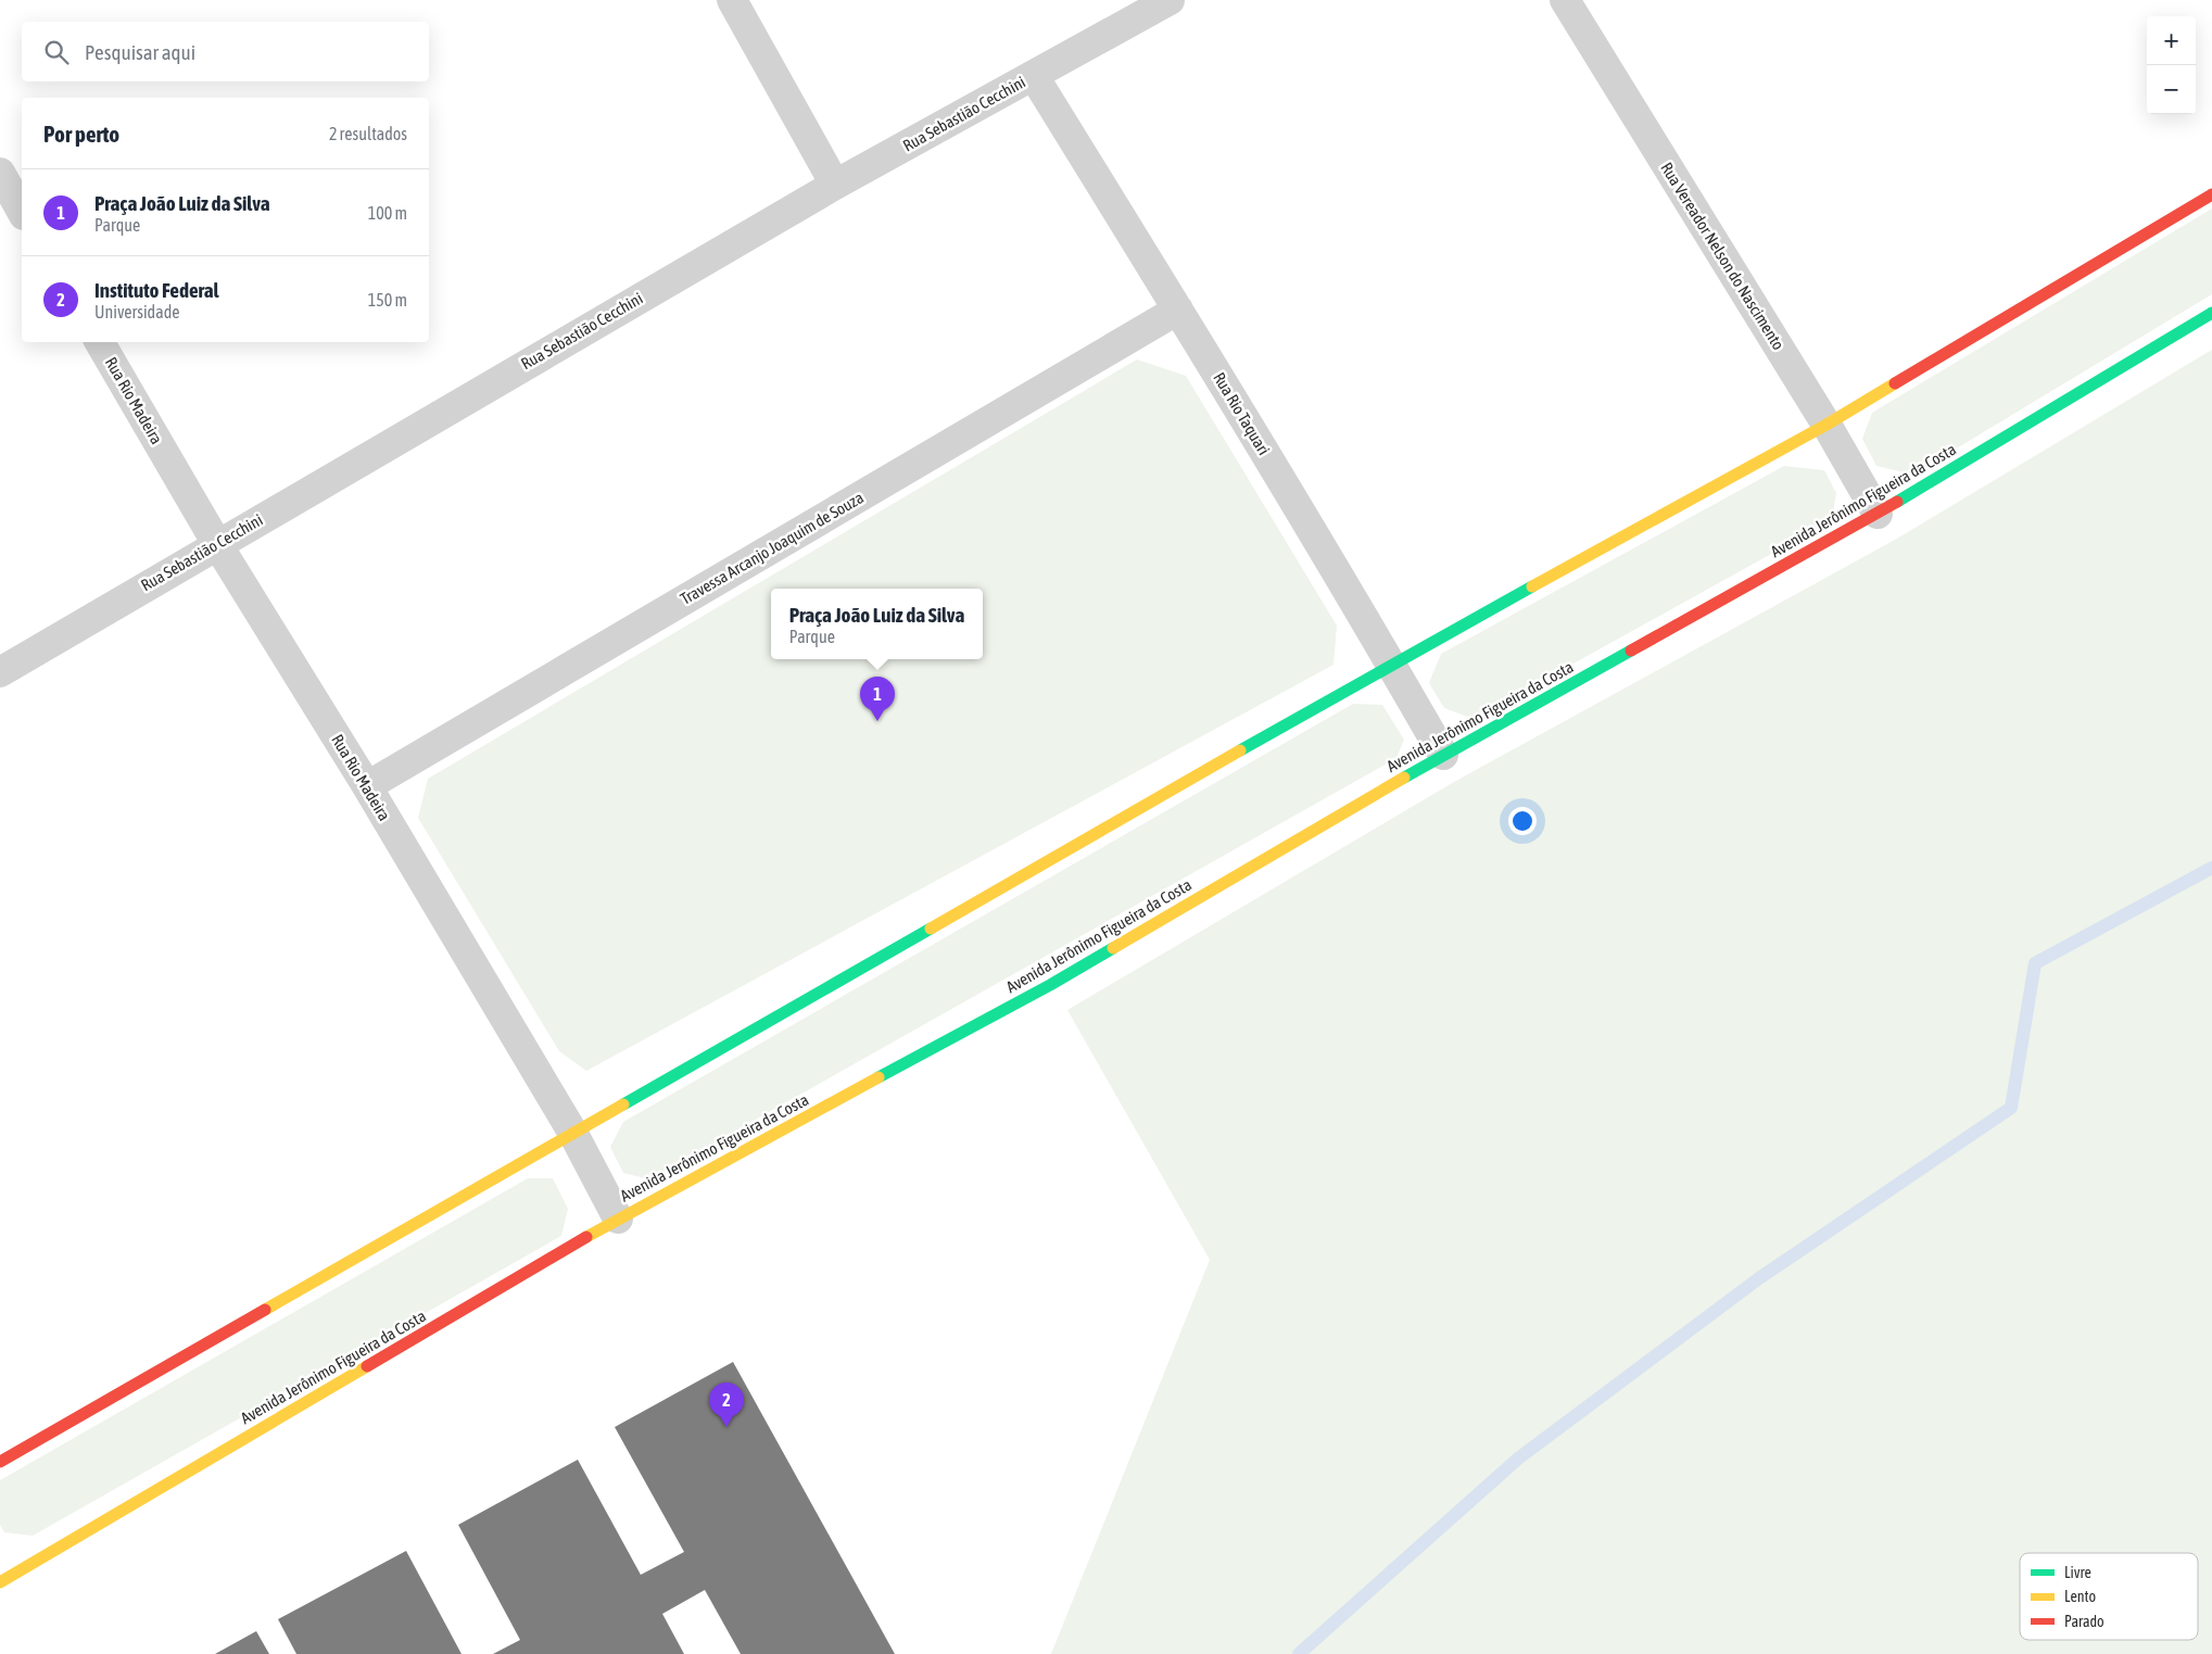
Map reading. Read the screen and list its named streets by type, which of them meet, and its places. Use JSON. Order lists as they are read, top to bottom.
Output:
{
  "streets": {
    "main road": ["Avenida Jerônimo Figueira da Costa"],
    "street": [
      "Rua Sebastião Cecchini",
      "Rua Vereador Nelson do Nascimento",
      "Rua Rio Madeira",
      "Rua Rio Taquari",
      "Travessa Arcanjo Joaquim de Souza"
    ]
  },
  "crossings": [
    ["Rua Sebastião Cecchini", "Rua Rio Madeira"],
    ["Rua Sebastião Cecchini", "Rua Rio Taquari"],
    ["Rua Vereador Nelson do Nascimento", "Avenida Jerônimo Figueira da Costa"],
    ["Rua Rio Madeira", "Avenida Jerônimo Figueira da Costa"],
    ["Rua Rio Madeira", "Travessa Arcanjo Joaquim de Souza"],
    ["Rua Rio Taquari", "Avenida Jerônimo Figueira da Costa"],
    ["Rua Rio Taquari", "Travessa Arcanjo Joaquim de Souza"]
  ],
  "legend": ["Livre", "Lento", "Parado"],
  "page": {
    "map_buttons": ["+", "−"],
    "search": "Pesquisar aqui",
    "heading": ["Por perto", "2 resultados"],
    "list": [
      {
        "mark": "1",
        "name": "Praça João Luiz da Silva",
        "note": "Parque",
        "value": "100 m"
      },
      {
        "mark": "2",
        "name": "Instituto Federal",
        "note": "Universidade",
        "value": "150 m"
      }
    ],
    "popup": ["Praça João Luiz da Silva", "Parque"],
    "pins": ["1", "2"]
  }
}
